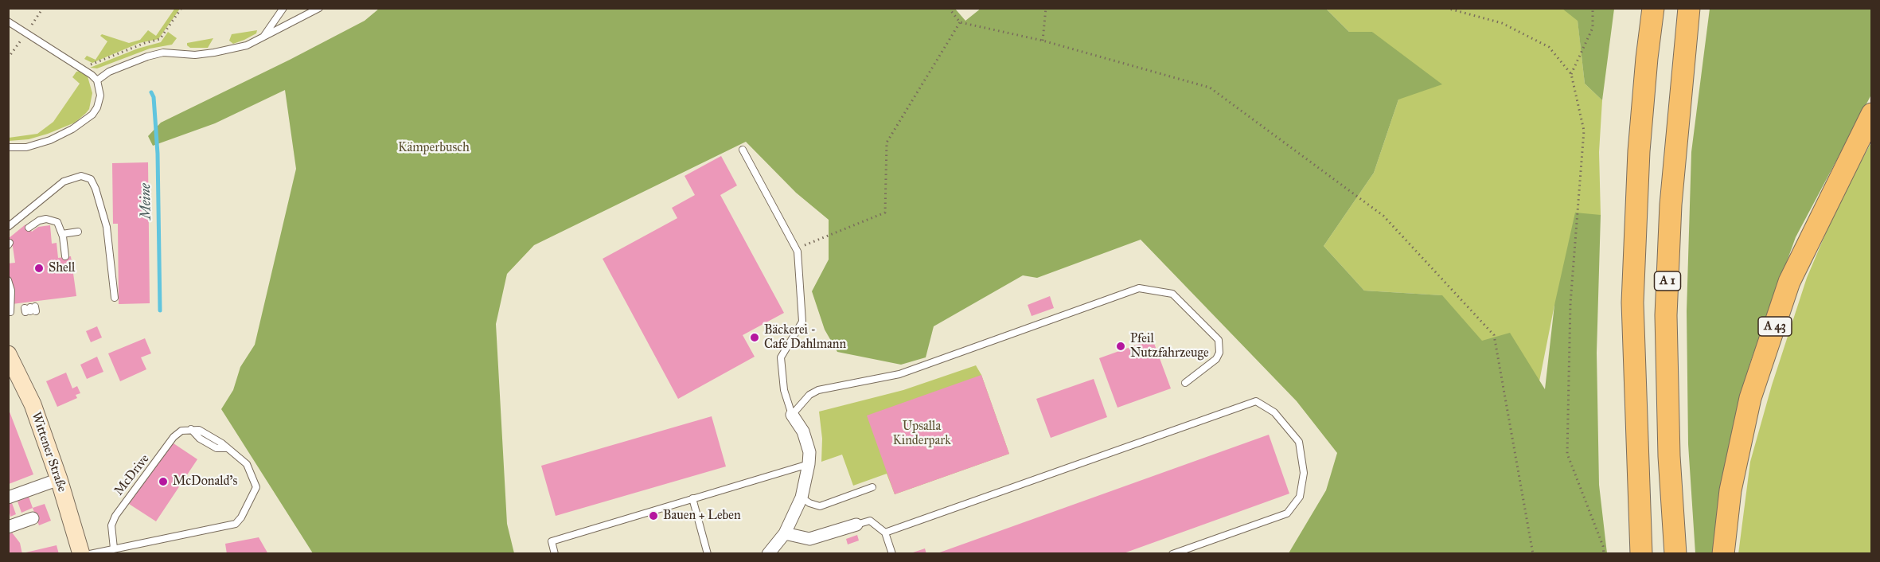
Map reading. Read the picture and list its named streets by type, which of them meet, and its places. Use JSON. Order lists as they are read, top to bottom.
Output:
{
  "streets": {
    "highway": ["A 1", "A 43"],
    "main road": ["Wittener Straße"],
    "lane": ["McDrive"]
  },
  "water": ["Meine"],
  "parks": ["Kämperbusch", "Upsalla Kinderpark"],
  "places": [
    "Shell",
    "Bäckerei - Cafe Dahlmann",
    "Pfeil Nutzfahrzeuge",
    "McDonald's",
    "Bauen + Leben"
  ]
}
